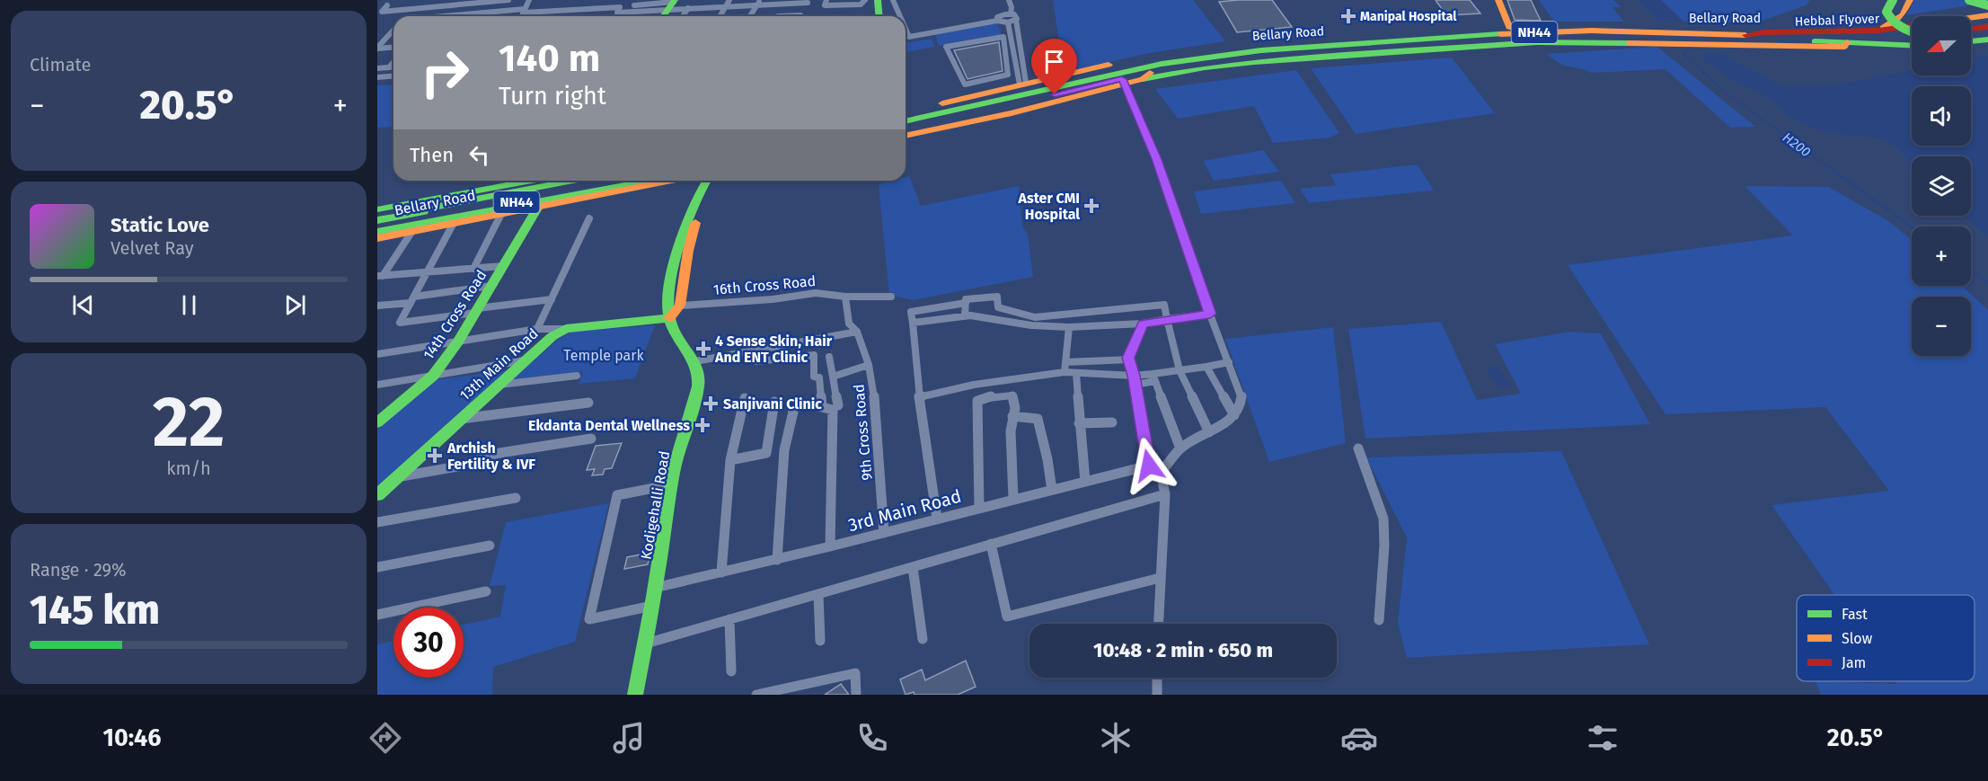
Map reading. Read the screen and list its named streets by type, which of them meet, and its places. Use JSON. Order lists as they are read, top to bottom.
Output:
{
  "streets": {
    "main road": [
      "Bellary Road",
      "Hebbal Flyover",
      "NH44",
      "14th Cross Road",
      "13th Main Road",
      "Kodigehalli Road"
    ],
    "street": ["16th Cross Road", "9th Cross Road", "3rd Main Road"]
  },
  "crossings": [
    ["Bellary Road", "Hebbal Flyover"],
    ["Bellary Road", "NH44"],
    ["Hebbal Flyover", "NH44"],
    ["13th Main Road", "Kodigehalli Road"],
    ["9th Cross Road", "3rd Main Road"],
    ["Kodigehalli Road", "3rd Main Road"]
  ],
  "water": ["H200"],
  "parks": ["Temple park"],
  "places": {
    "health": [
      "Manipal Hospital",
      "Aster CMI Hospital",
      "4 Sense Skin, Hair And ENT Clinic",
      "Sanjivani Clinic",
      "Ekdanta Dental Wellness",
      "Archish Fertility & IVF"
    ]
  },
  "legend": ["Fast", "Slow", "Jam"],
  "north": "left",
  "page": {
    "tile": [
      "Climate",
      ["22", "km/h"],
      ["Range · 29%", "145 km"]
    ],
    "map_buttons": ["+", "−"],
    "turn": ["140 m", "Turn right"],
    "heat": ["−", "20.5°", "+"],
    "then": "Then",
    "song": ["Static Love", "Velvet Ray"],
    "limit": "30",
    "trip": "10:48 · 2 min · 650 m",
    "tabs": ["10:46", "20.5°"]
  }
}
